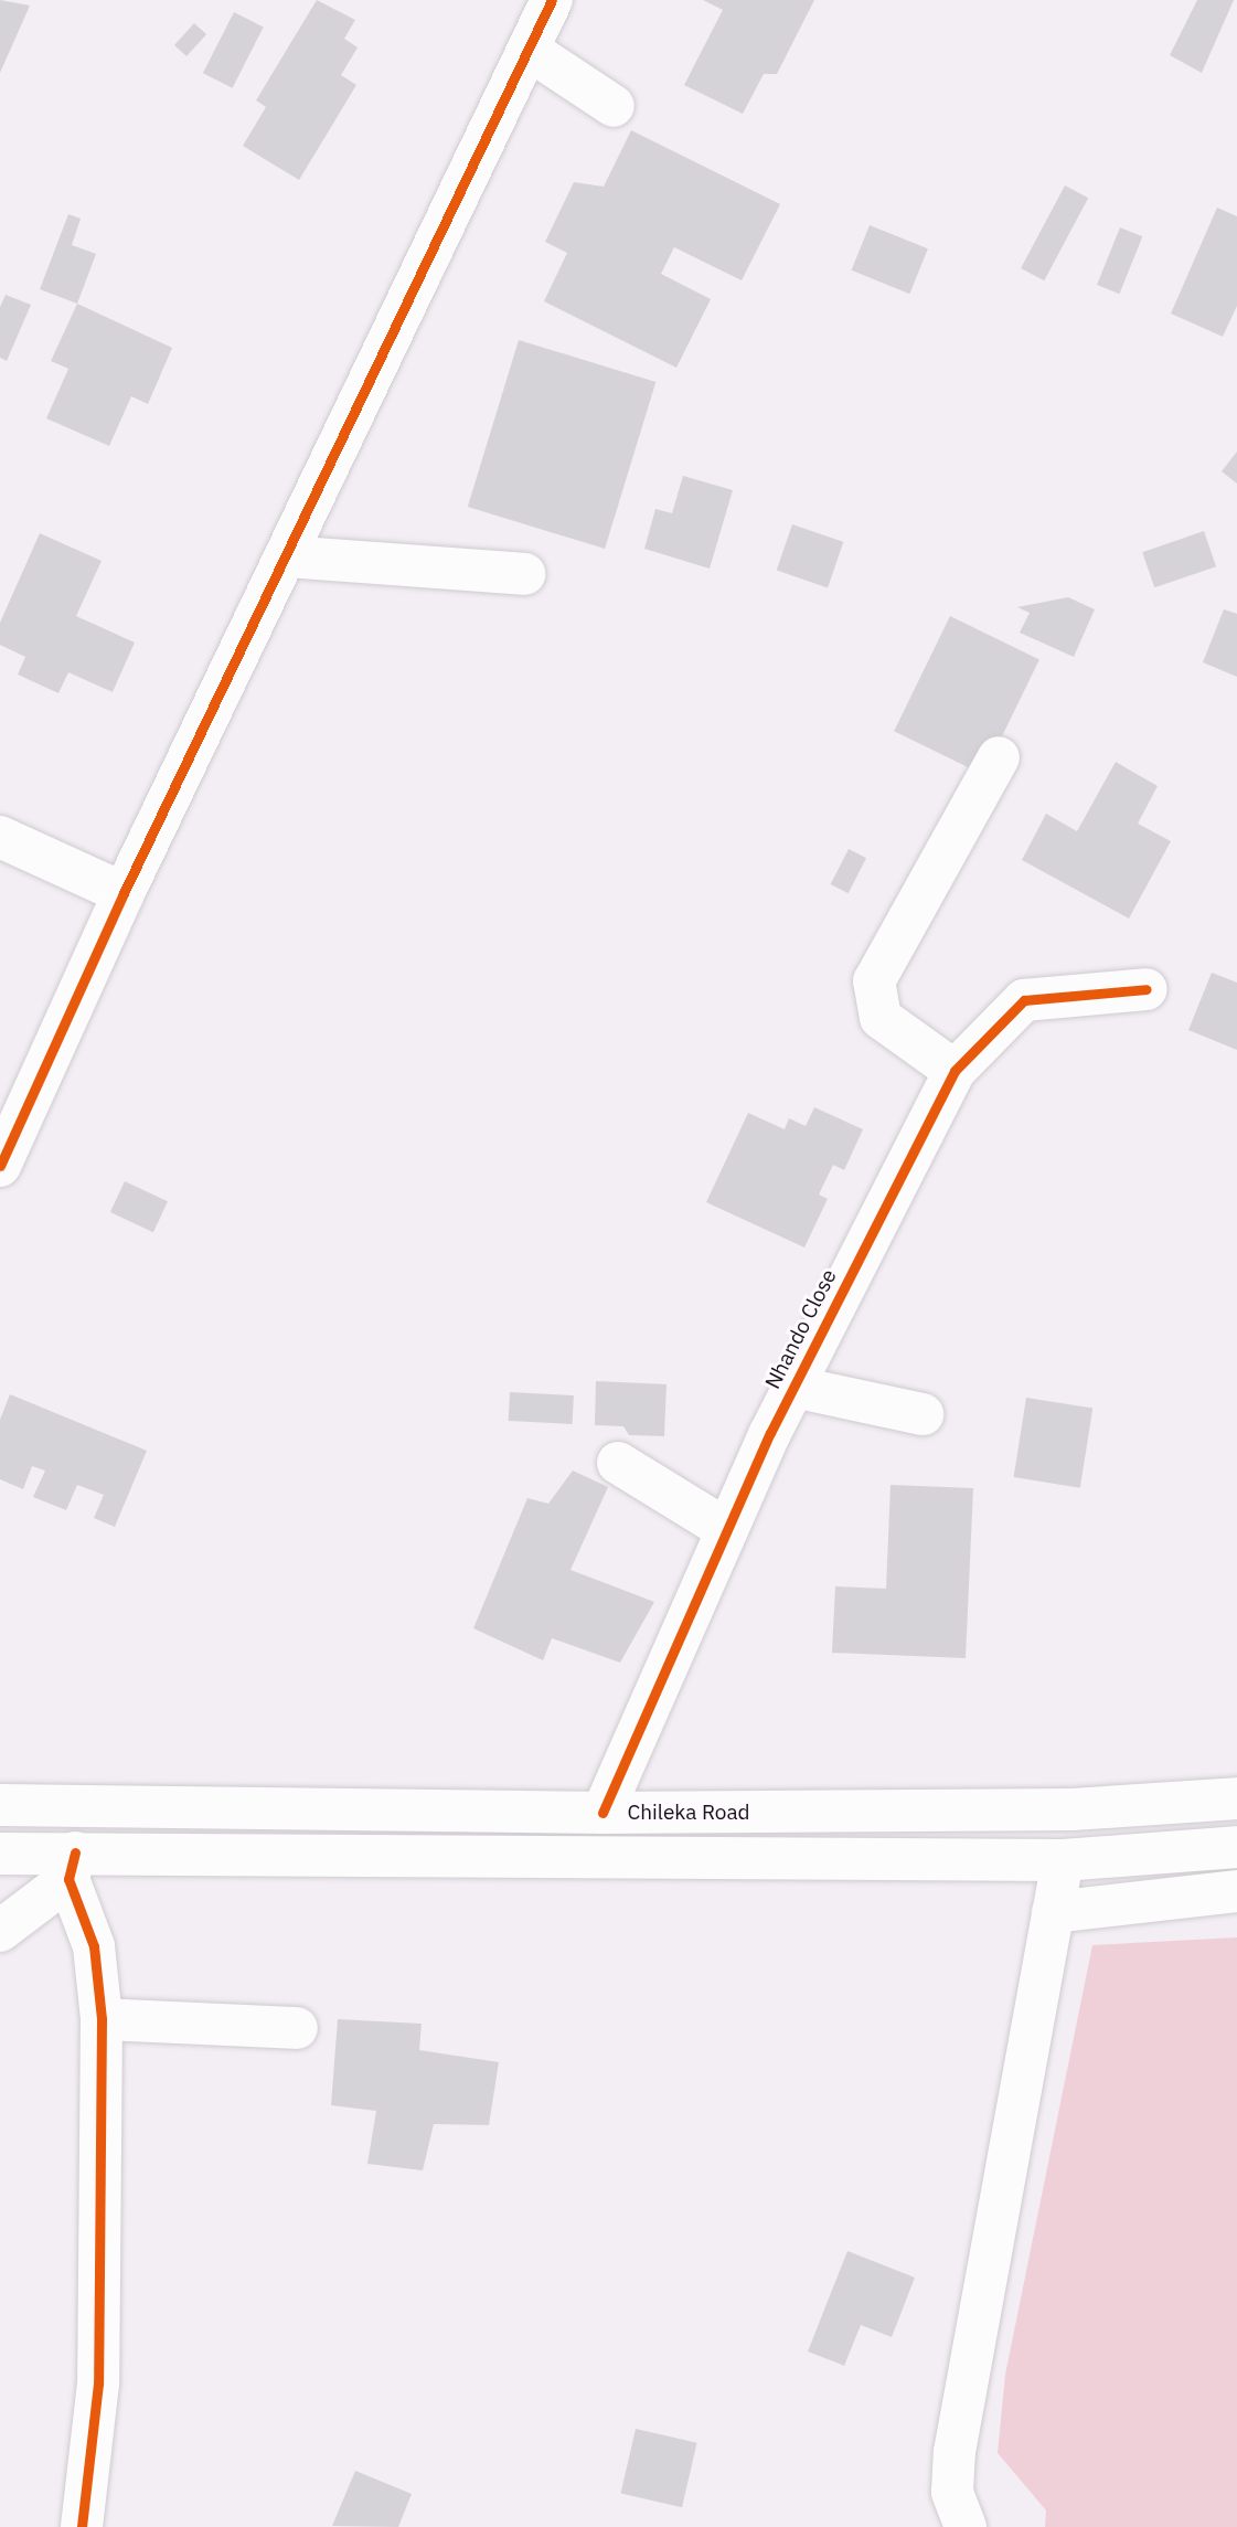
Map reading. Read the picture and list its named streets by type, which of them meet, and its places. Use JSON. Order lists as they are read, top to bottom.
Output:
{
  "streets": {
    "main road": ["Nhando Close", "Chileka Road"]
  },
  "crossings": [
    ["Nhando Close", "Chileka Road"]
  ]
}
